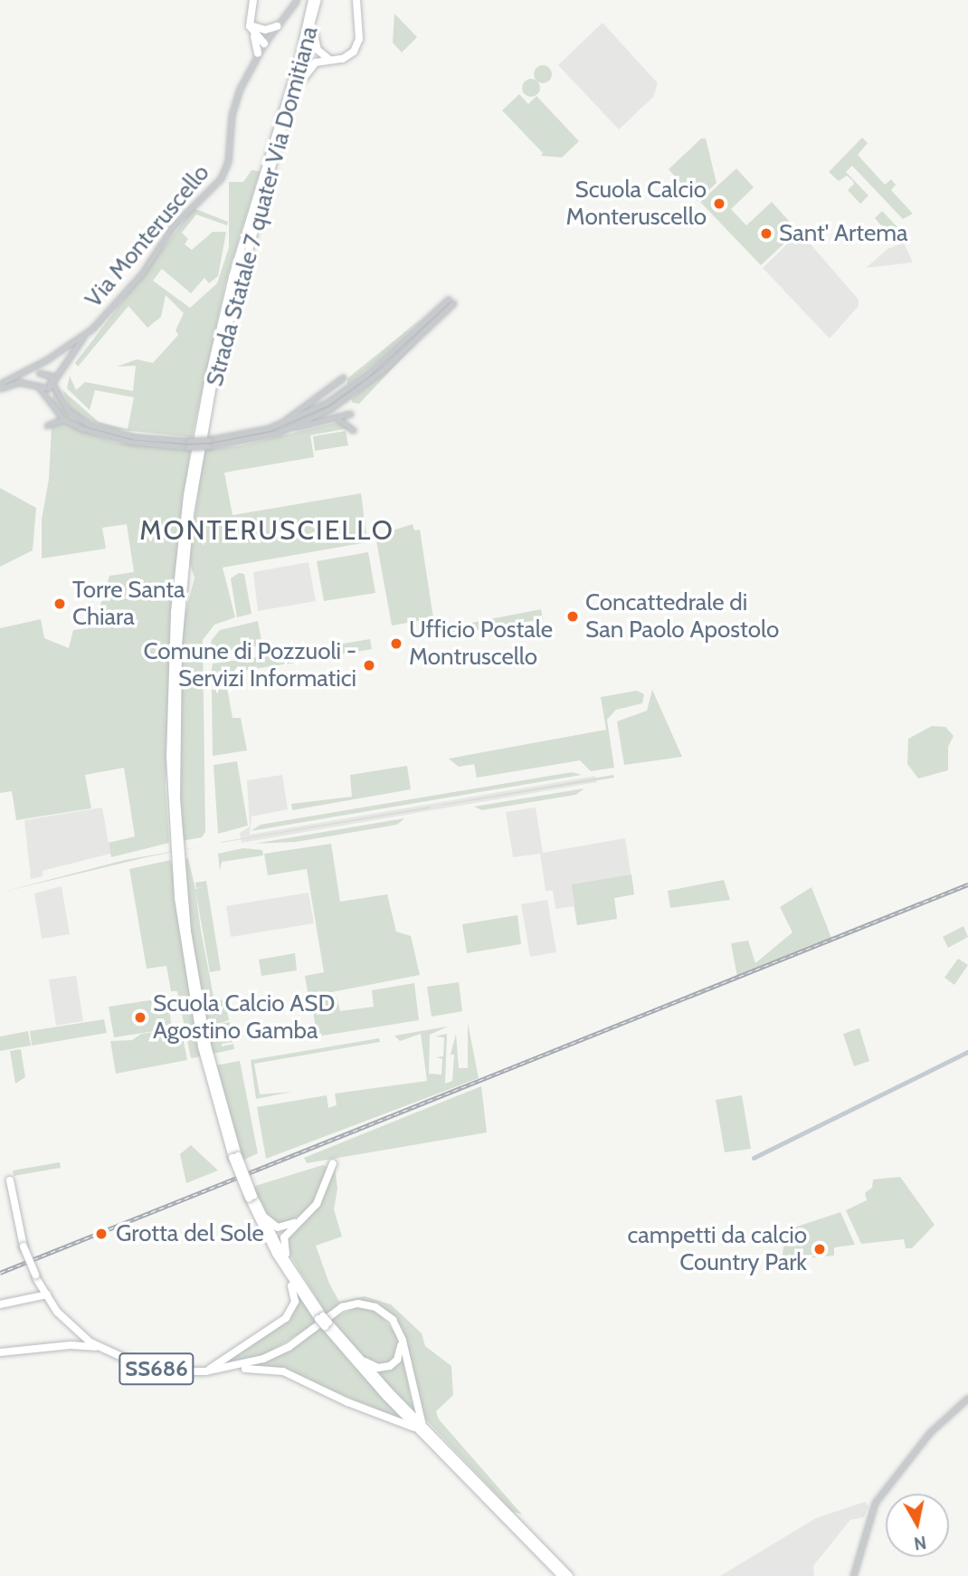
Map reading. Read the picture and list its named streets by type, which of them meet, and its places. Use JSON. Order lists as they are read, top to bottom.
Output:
{
  "streets": {
    "highway": ["Strada Statale 7 quater Via Domitiana", "SS686"],
    "street": ["Via Monteruscello"]
  },
  "districts": ["MONTERUSCIELLO"],
  "places": [
    "Scuola Calcio Monteruscello",
    "Sant' Artema",
    "Torre Santa Chiara",
    "Concattedrale di San Paolo Apostolo",
    "Ufficio Postale Montruscello",
    "Comune di Pozzuoli - Servizi Informatici",
    "Scuola Calcio ASD Agostino Gamba",
    "Grotta del Sole",
    "campetti da calcio Country Park"
  ],
  "north": "bottom"
}
